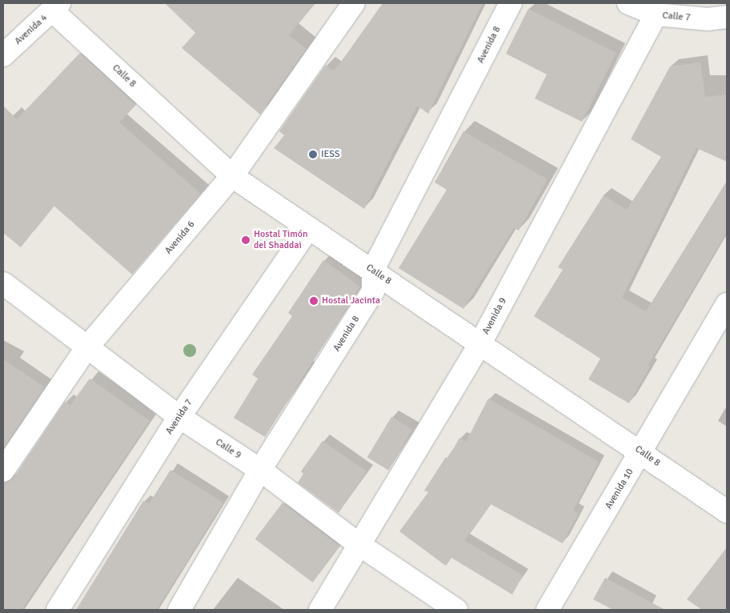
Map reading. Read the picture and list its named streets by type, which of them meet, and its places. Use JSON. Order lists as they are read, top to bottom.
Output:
{
  "streets": {
    "street": [
      "Calle 7",
      "Avenida 4",
      "Avenida 8",
      "Calle 8",
      "Avenida 6",
      "Avenida 9",
      "Avenida 7",
      "Calle 9",
      "Avenida 10"
    ]
  },
  "crossings": [
    ["Calle 7", "Avenida 9"],
    ["Avenida 4", "Calle 8"],
    ["Avenida 8", "Calle 8"],
    ["Avenida 8", "Calle 9"],
    ["Calle 8", "Avenida 6"],
    ["Calle 8", "Avenida 9"],
    ["Calle 8", "Avenida 7"],
    ["Calle 8", "Avenida 10"],
    ["Avenida 6", "Calle 9"],
    ["Avenida 9", "Calle 9"],
    ["Avenida 7", "Calle 9"]
  ],
  "places": ["IESS", "Hostal Timón del Shaddai", "Hostal Jacinta"]
}
